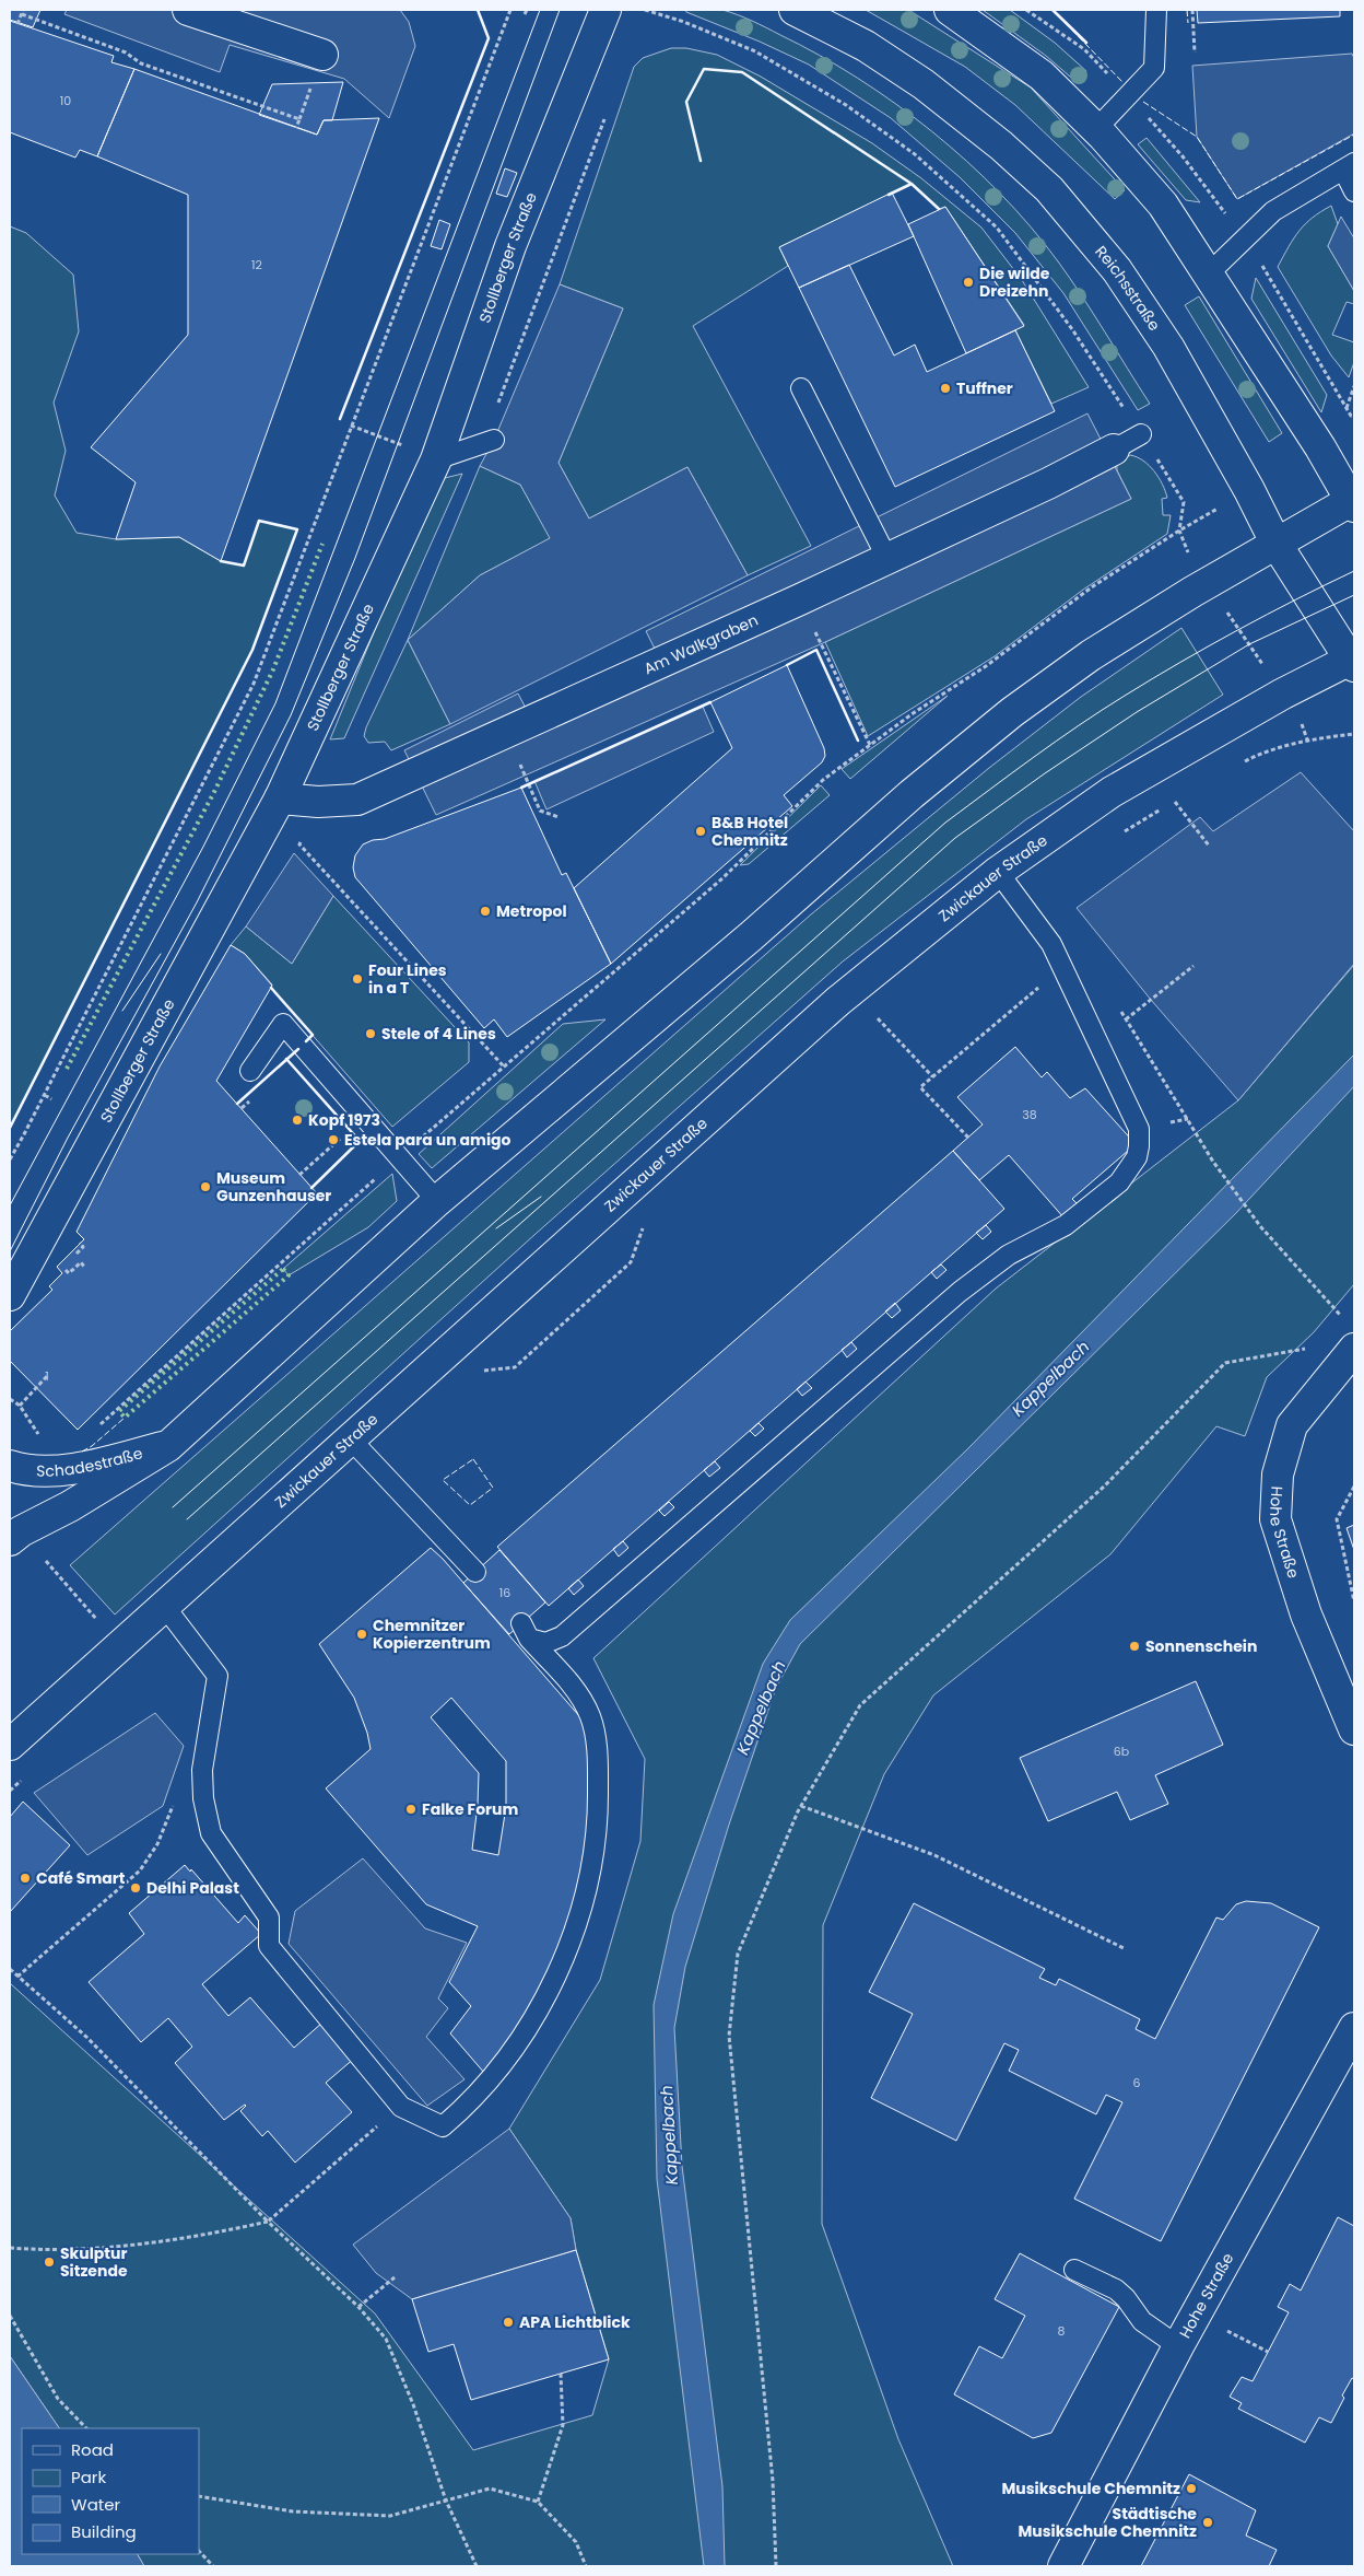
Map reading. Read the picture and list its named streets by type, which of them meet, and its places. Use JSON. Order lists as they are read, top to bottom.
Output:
{
  "streets": {
    "main road": [
      "Stollberger Straße",
      "Reichsstraße",
      "Am Walkgraben",
      "Zwickauer Straße",
      "Schadestraße",
      "Hohe Straße"
    ]
  },
  "crossings": [
    ["Stollberger Straße", "Am Walkgraben"],
    ["Reichsstraße", "Zwickauer Straße"]
  ],
  "water": ["Kappelbach"],
  "places": [
    "Die wilde Dreizehn",
    "Tuffner",
    "B&B Hotel Chemnitz",
    "Metropol",
    "Four Lines in a T",
    "Stele of 4 Lines",
    "Kopf 1973",
    "Estela para un amigo",
    "Museum Gunzenhauser",
    "Chemnitzer Kopierzentrum",
    "Sonnenschein",
    "Falke Forum",
    "Café Smart",
    "Delhi Palast",
    "Skulptur Sitzende",
    "APA Lichtblick",
    "Musikschule Chemnitz",
    "Städtische Musikschule Chemnitz"
  ],
  "house_numbers": [
    "10",
    "12",
    "38",
    "1",
    "16",
    "6b",
    "6",
    "8"
  ],
  "legend": [
    "Road",
    "Park",
    "Water",
    "Building"
  ]
}
